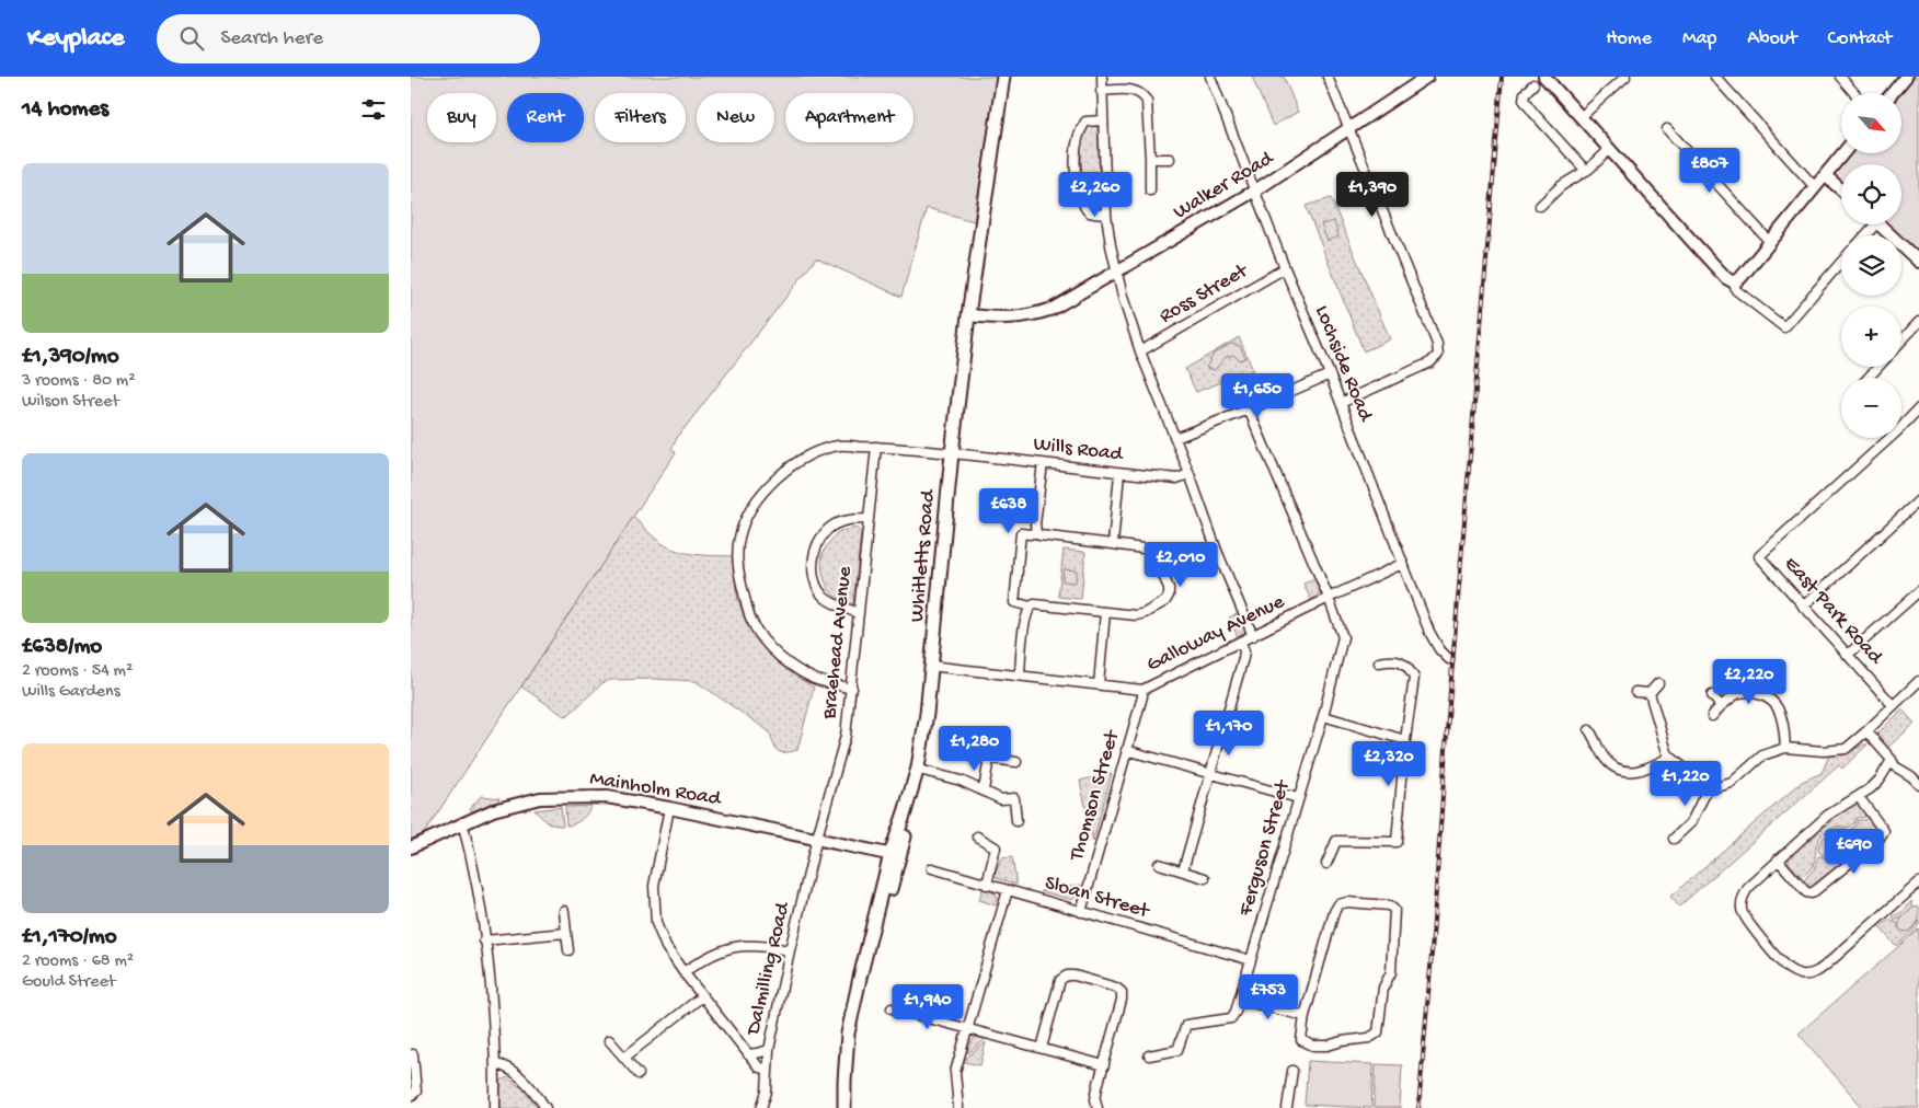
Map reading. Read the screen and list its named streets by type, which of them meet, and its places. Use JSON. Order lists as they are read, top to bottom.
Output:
{
  "streets": {
    "main road": ["Whitletts Road"],
    "street": [
      "Walker Road",
      "Ross Street",
      "Lochside Road",
      "Wills Road",
      "East Park Road",
      "Galloway Avenue",
      "Braehead Avenue",
      "Mainholm Road",
      "Thomson Street",
      "Ferguson Street",
      "Sloan Street",
      "Dalmilling Road"
    ]
  },
  "crossings": [
    ["Walker Road", "Lochside Road"],
    ["Walker Road", "Whitletts Road"],
    ["Ross Street", "Lochside Road"],
    ["Lochside Road", "Galloway Avenue"],
    ["Wills Road", "Whitletts Road"],
    ["Wills Road", "Braehead Avenue"],
    ["Whitletts Road", "Galloway Avenue"],
    ["Whitletts Road", "Mainholm Road"],
    ["Galloway Avenue", "Thomson Street"],
    ["Galloway Avenue", "Ferguson Street"],
    ["Braehead Avenue", "Mainholm Road"],
    ["Braehead Avenue", "Dalmilling Road"],
    ["Mainholm Road", "Dalmilling Road"],
    ["Thomson Street", "Sloan Street"],
    ["Ferguson Street", "Sloan Street"]
  ],
  "north": "bottom right",
  "page": {
    "header": "Keyplace",
    "search": "Search here",
    "nav": [
      "Home",
      "Map",
      "About",
      "Contact"
    ],
    "heading": "14 homes",
    "map_buttons": ["+", "−"],
    "chip": [
      "Buy",
      "Rent",
      "Filters",
      "New",
      "Apartment"
    ],
    "list": [
      {
        "name": "£1,390/mo",
        "note": "3 rooms · 80 m² · Wilson Street"
      },
      {
        "name": "£638/mo",
        "note": "2 rooms · 54 m² · Wills Gardens"
      },
      {
        "name": "£1,170/mo",
        "note": "2 rooms · 68 m² · Gould Street"
      }
    ],
    "price": [
      "£807",
      "£2,260",
      "£1,390",
      "£1,650",
      "£638",
      "£2,010",
      "£2,220",
      "£1,170",
      "£1,280",
      "£2,320",
      "£1,220",
      "£690",
      "£753",
      "£1,940"
    ]
  }
}
